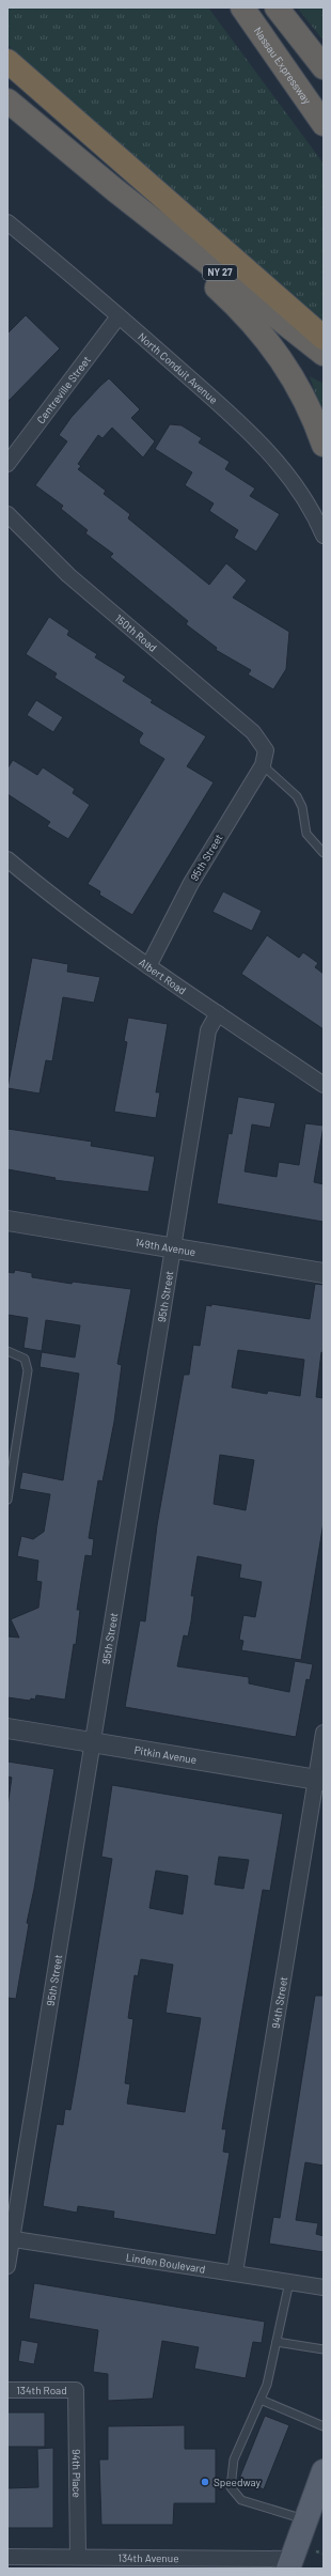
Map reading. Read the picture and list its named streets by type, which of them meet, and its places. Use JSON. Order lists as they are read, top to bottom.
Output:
{
  "streets": {
    "highway": ["Nassau Expressway", "NY 27"],
    "street": [
      "North Conduit Avenue",
      "Centreville Street",
      "150th Road",
      "95th Street",
      "Albert Road",
      "149th Avenue",
      "Pitkin Avenue",
      "94th Street",
      "Linden Boulevard",
      "134th Road",
      "94th Place",
      "134th Avenue"
    ]
  },
  "crossings": [
    ["North Conduit Avenue", "Centreville Street"],
    ["150th Road", "95th Street"],
    ["95th Street", "Albert Road"],
    ["95th Street", "149th Avenue"],
    ["95th Street", "Pitkin Avenue"],
    ["95th Street", "Linden Boulevard"],
    ["Pitkin Avenue", "94th Street"],
    ["94th Street", "Linden Boulevard"],
    ["134th Road", "94th Place"],
    ["94th Place", "134th Avenue"]
  ],
  "places": ["Speedway"]
}
